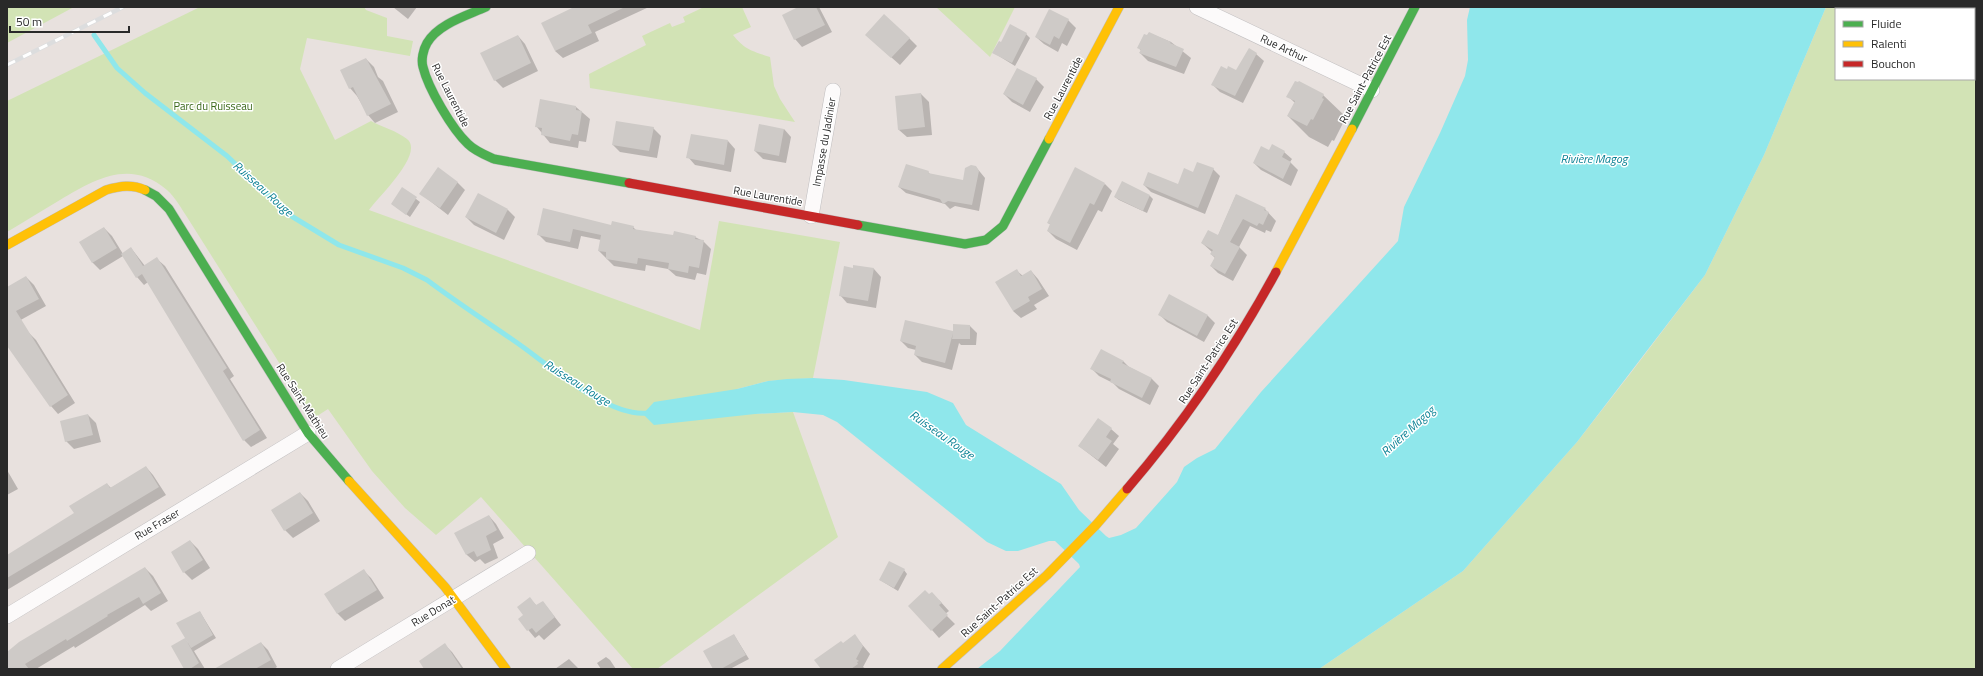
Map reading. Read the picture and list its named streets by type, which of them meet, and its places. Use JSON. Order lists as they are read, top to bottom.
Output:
{
  "streets": {
    "street": [
      "Rue Arthur",
      "Rue Saint-Patrice Est",
      "Rue Laurentide",
      "Impasse du Jadinier",
      "Rue Saint-Mathieu",
      "Rue Fraser",
      "Rue Donat"
    ]
  },
  "crossings": [
    ["Rue Arthur", "Rue Saint-Patrice Est"],
    ["Rue Laurentide", "Impasse du Jadinier"],
    ["Rue Saint-Mathieu", "Rue Fraser"],
    ["Rue Saint-Mathieu", "Rue Donat"]
  ],
  "water": ["Rivière Magog", "Ruisseau Rouge"],
  "parks": ["Parc du Ruisseau"],
  "legend": ["Fluide", "Ralenti", "Bouchon"],
  "scale_bar": "50 m"
}
